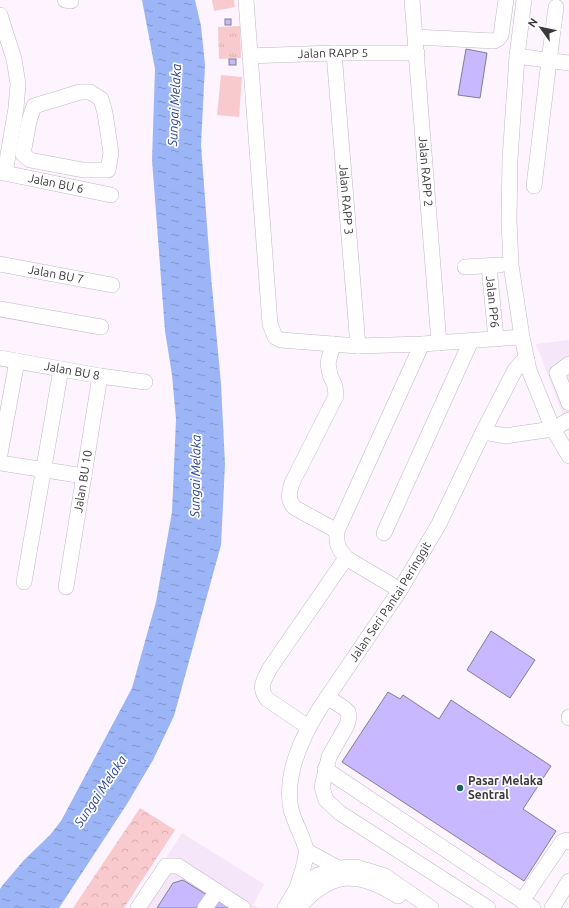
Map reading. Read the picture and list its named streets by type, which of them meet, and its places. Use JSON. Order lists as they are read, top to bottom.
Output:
{
  "streets": {
    "street": [
      "Jalan RAPP 5",
      "Jalan RAPP 2",
      "Jalan BU 6",
      "Jalan RAPP 3",
      "Jalan BU 7",
      "Jalan PP6",
      "Jalan BU 8",
      "Jalan BU 10",
      "Jalan Seri Pantai Peringgit"
    ]
  },
  "crossings": [
    ["Jalan RAPP 5", "Jalan RAPP 2"],
    ["Jalan RAPP 5", "Jalan RAPP 3"],
    ["Jalan BU 8", "Jalan BU 10"]
  ],
  "water": ["Sungai Melaka"],
  "places": ["Pasar Melaka Sentral"],
  "north": "top left"
}
